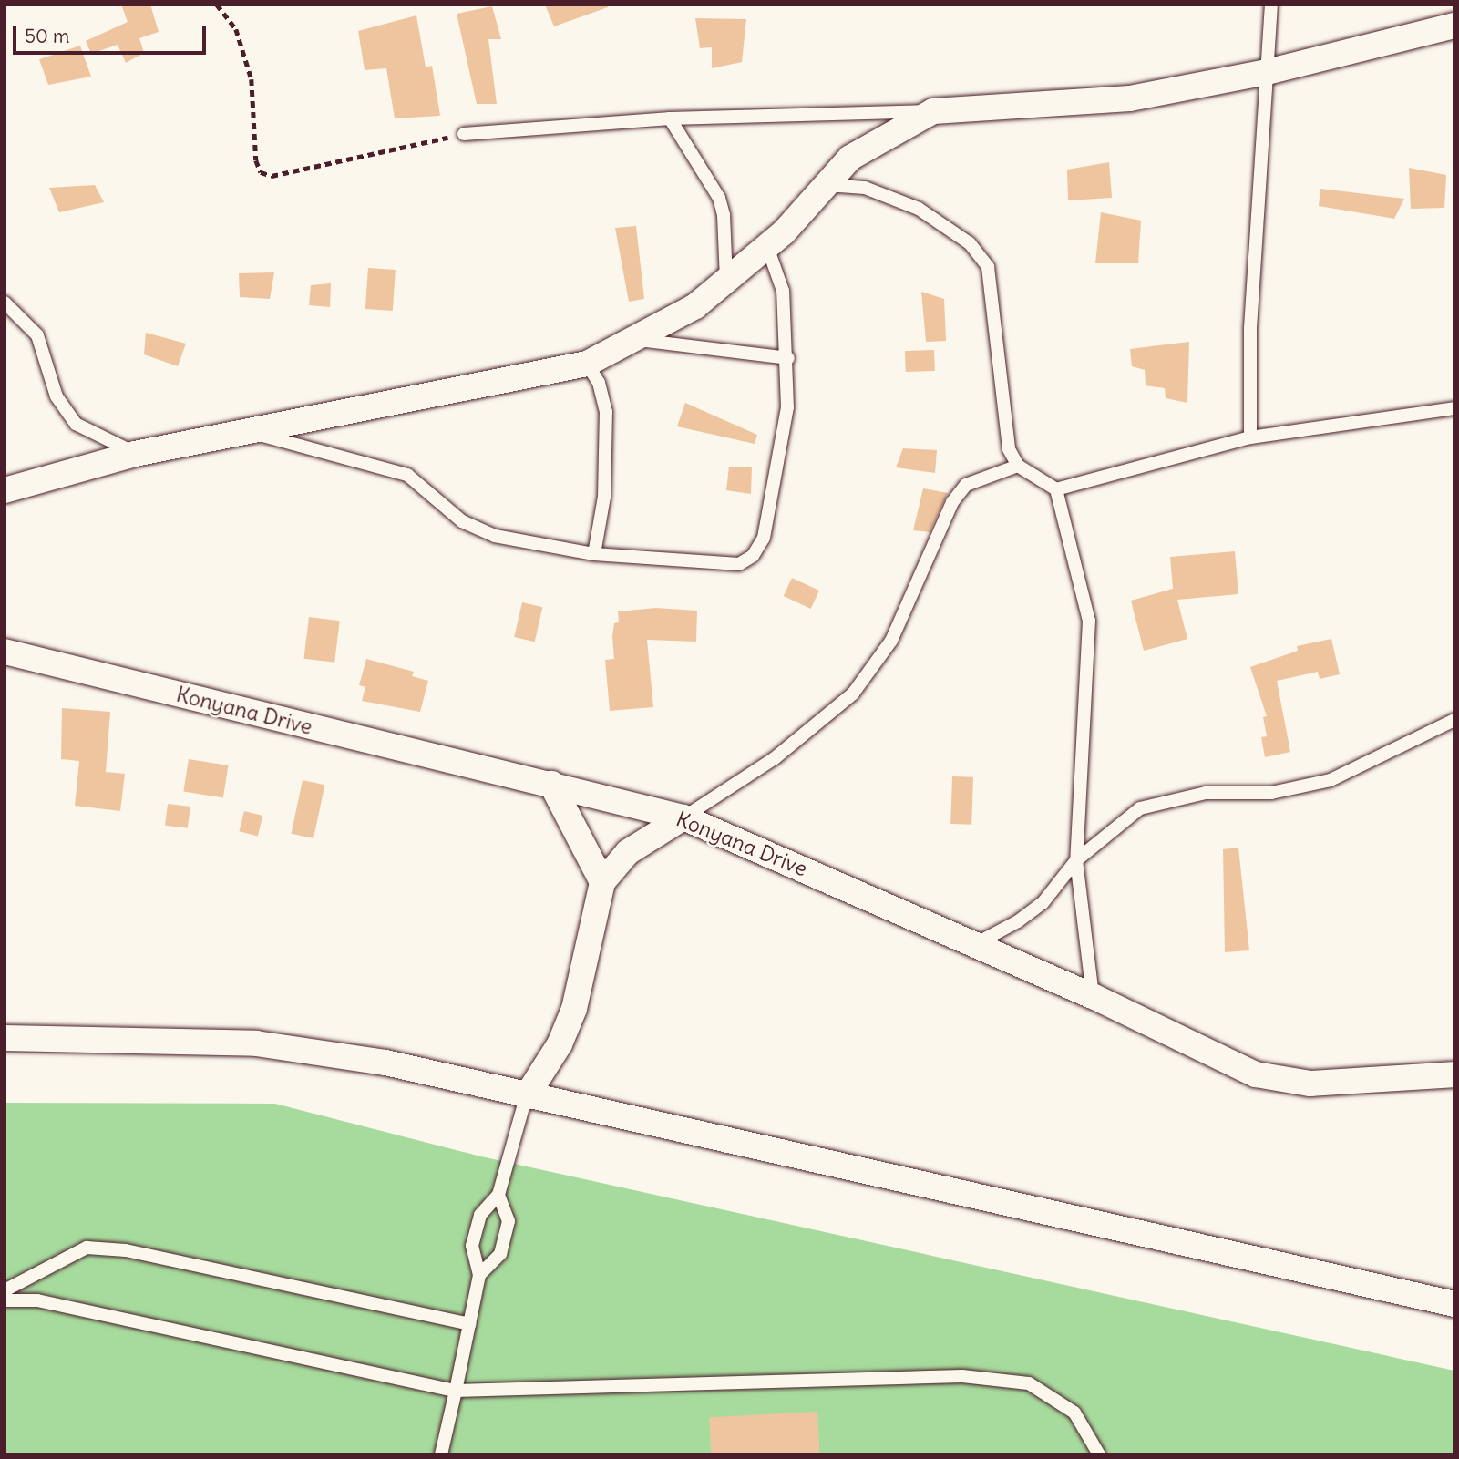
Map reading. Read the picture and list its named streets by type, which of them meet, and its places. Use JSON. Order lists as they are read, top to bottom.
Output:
{
  "streets": {
    "street": ["Konyana Drive"]
  },
  "scale_bar": "50 m"
}
